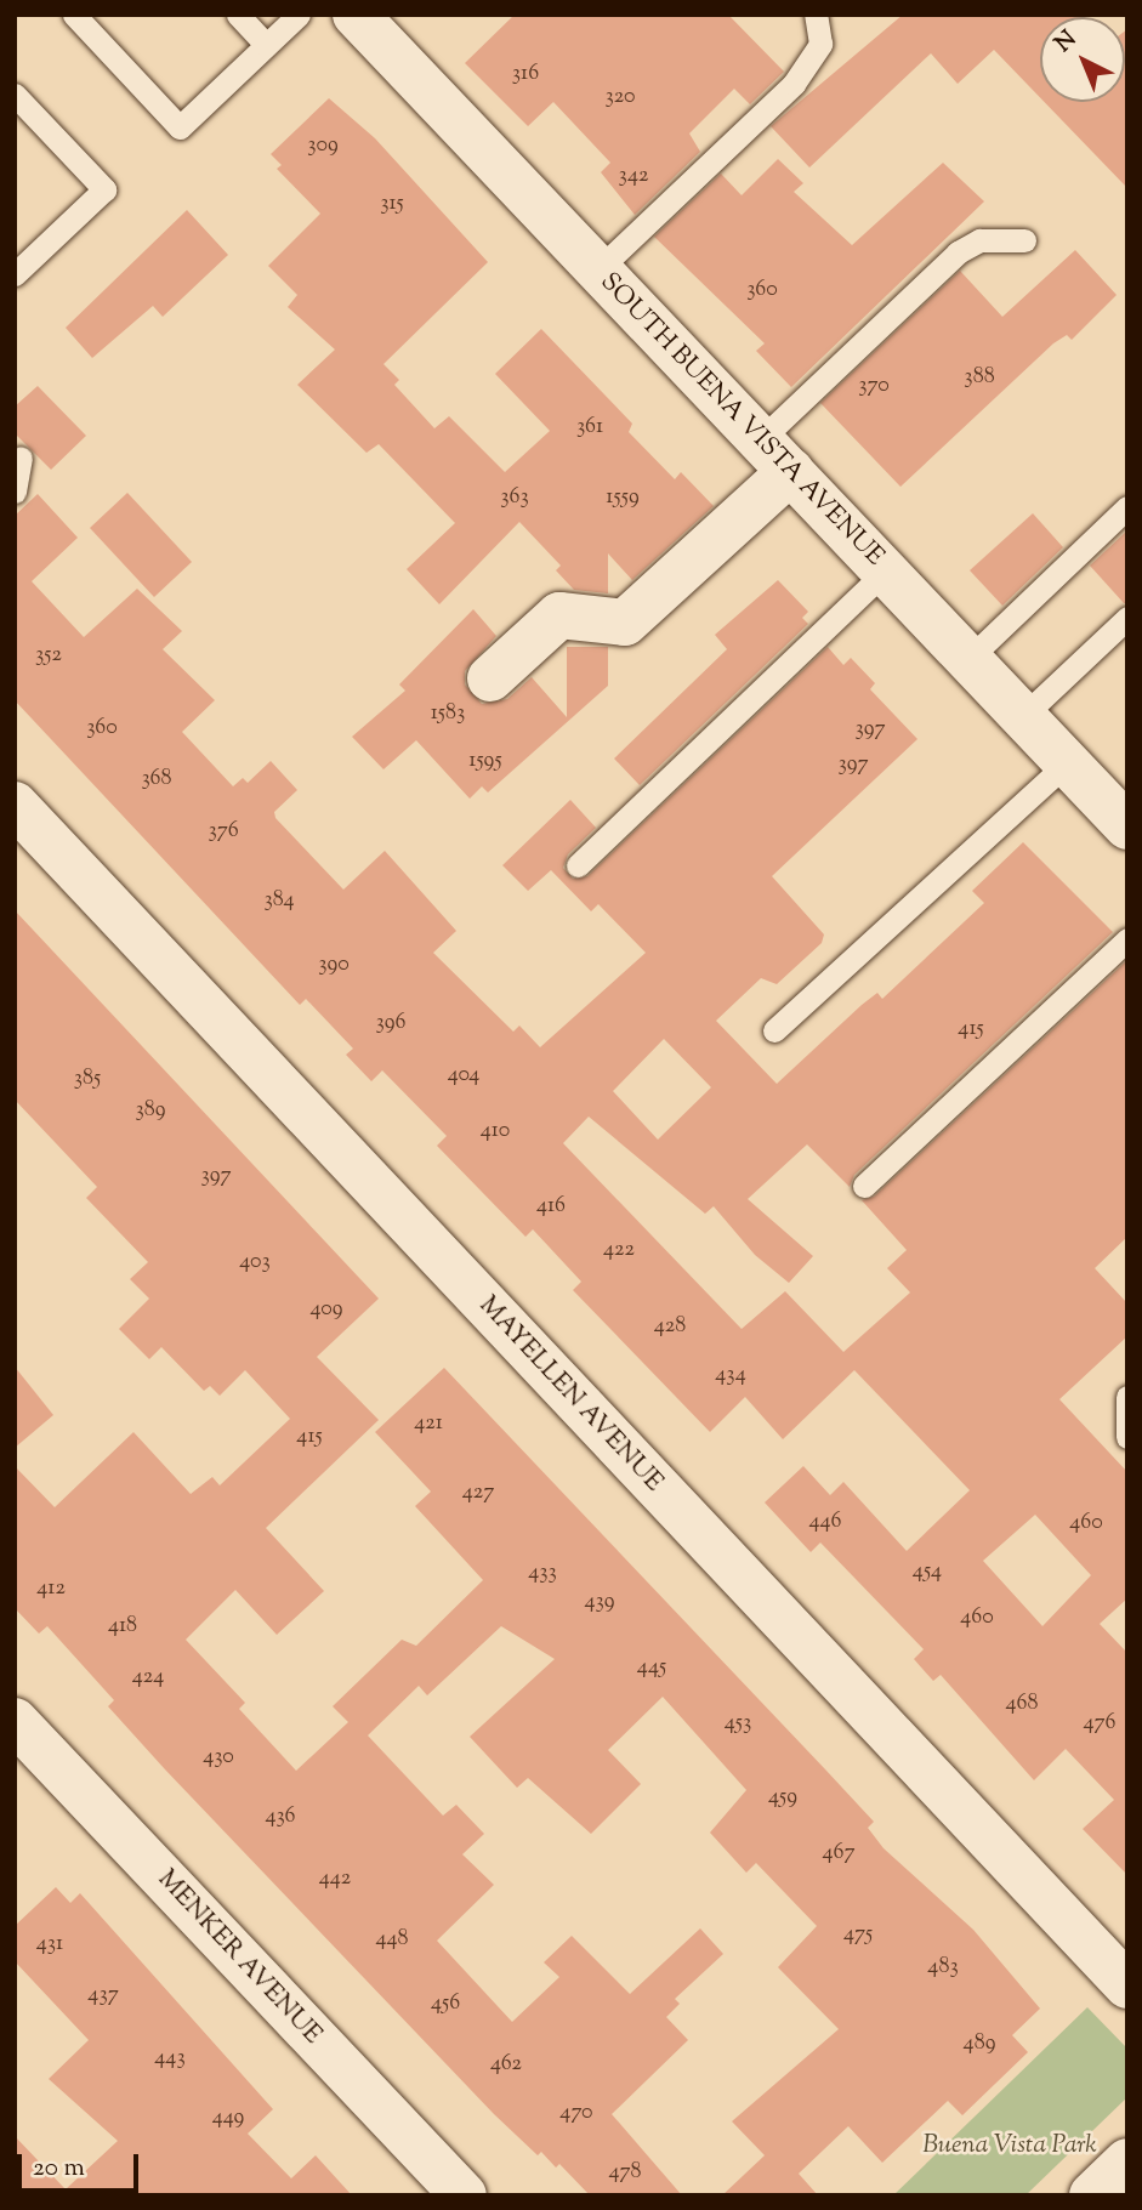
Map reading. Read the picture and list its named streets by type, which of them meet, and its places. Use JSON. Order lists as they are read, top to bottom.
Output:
{
  "streets": {
    "street": ["SOUTH BUENA VISTA AVENUE", "MAYELLEN AVENUE", "MENKER AVENUE"]
  },
  "parks": ["Buena Vista Park"],
  "house_numbers": [
    "316",
    "320",
    "309",
    "342",
    "315",
    "360",
    "388",
    "370",
    "361",
    "363",
    "1559",
    "352",
    "1583",
    "360",
    "397",
    "1595",
    "397",
    "368",
    "376",
    "384",
    "390",
    "396",
    "415",
    "404",
    "385",
    "389",
    "410",
    "397",
    "416",
    "422",
    "403",
    "409",
    "428",
    "434",
    "421",
    "415",
    "427",
    "446",
    "460",
    "454",
    "433",
    "412",
    "439",
    "460",
    "418",
    "445",
    "424",
    "468",
    "453",
    "476",
    "430",
    "459",
    "436",
    "467",
    "442",
    "475",
    "448",
    "431",
    "483",
    "437",
    "456",
    "489",
    "443",
    "462",
    "470",
    "449",
    "478"
  ],
  "scale_bar": "20 m",
  "north": "top left"
}
